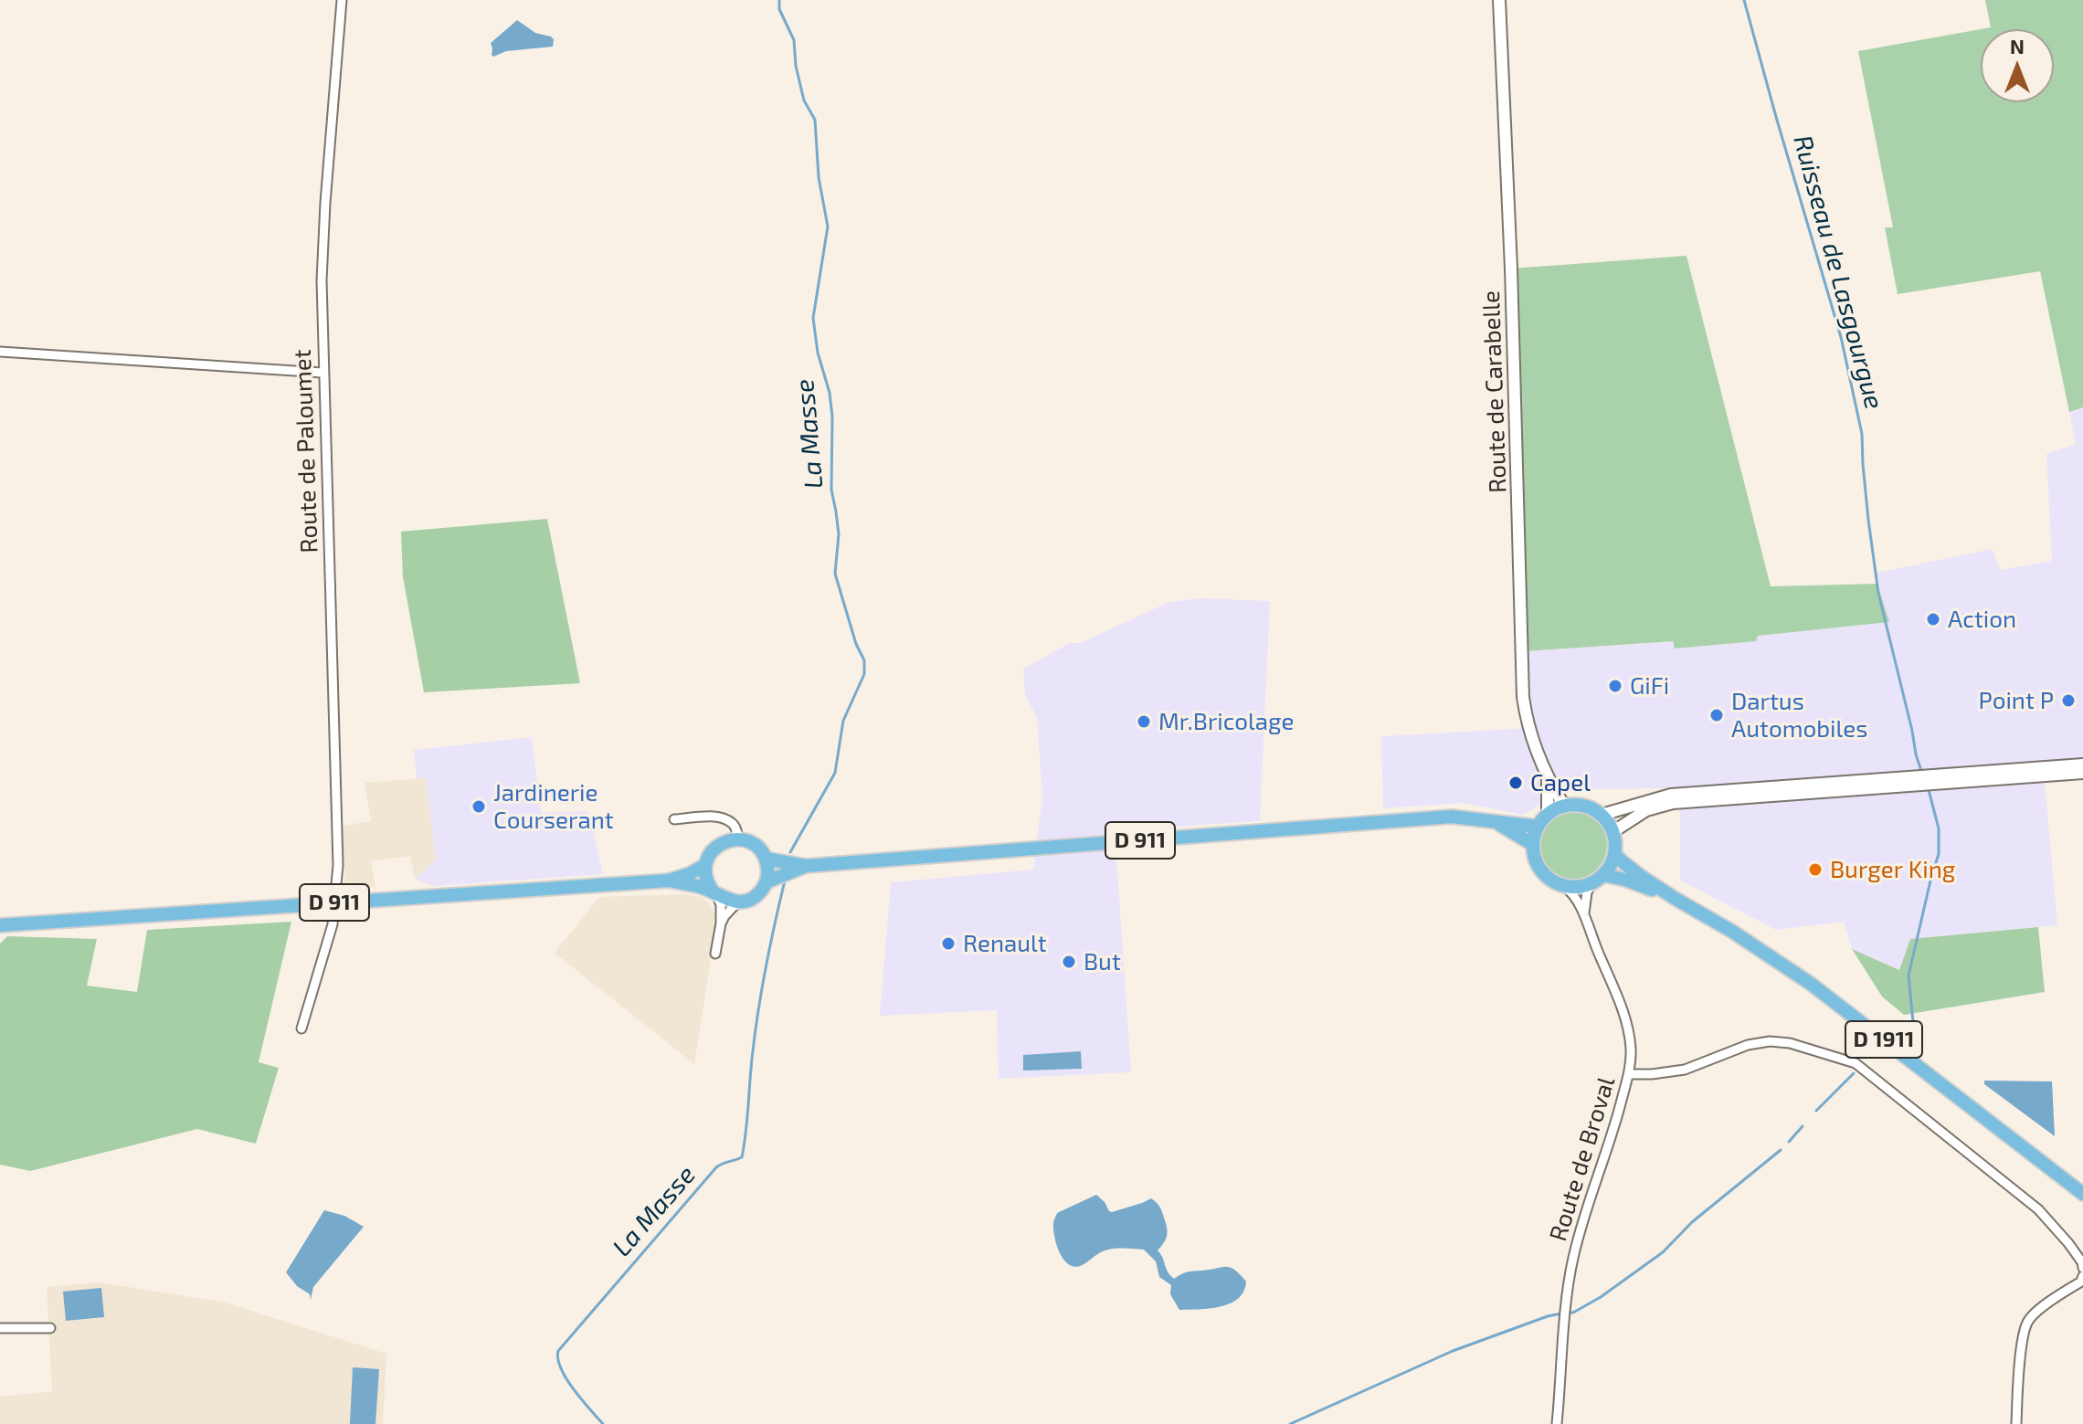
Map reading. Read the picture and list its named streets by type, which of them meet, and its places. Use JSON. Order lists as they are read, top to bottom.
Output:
{
  "streets": {
    "main road": ["Route de Carabelle", "D 911", "D 1911"],
    "street": ["Route de Paloumet", "Route de Broval"]
  },
  "crossings": [
    ["Route de Carabelle", "D 911"],
    ["Route de Carabelle", "D 1911"],
    ["Route de Carabelle", "Route de Broval"],
    ["Route de Paloumet", "D 911"],
    ["D 911", "D 1911"],
    ["D 911", "Route de Broval"],
    ["D 1911", "Route de Broval"]
  ],
  "water": ["Ruisseau de Lasgourgue", "La Masse"],
  "places": [
    "Action",
    "GiFi",
    "Point P",
    "Dartus Automobiles",
    "Mr.Bricolage",
    "Capel",
    "Jardinerie Courserant",
    "Burger King",
    "Renault",
    "But"
  ],
  "north": "top"
}
